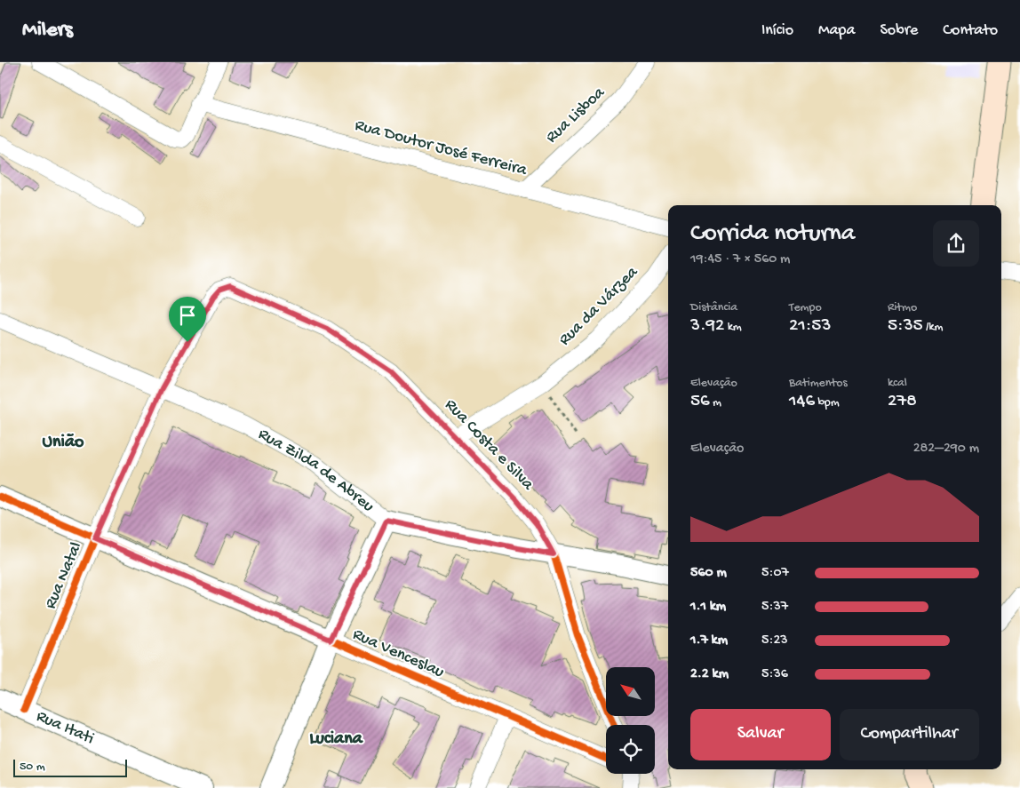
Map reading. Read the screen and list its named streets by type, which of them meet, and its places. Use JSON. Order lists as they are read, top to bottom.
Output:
{
  "streets": {
    "street": [
      "Rua Lisboa",
      "Rua Doutor José Ferreira",
      "Rua da Várzea",
      "Rua Costa e Silva",
      "Rua Zilda de Abreu",
      "Rua Natal",
      "Rua Venceslau",
      "Rua Itati"
    ]
  },
  "crossings": [
    ["Rua Lisboa", "Rua Doutor José Ferreira"],
    ["Rua da Várzea", "Rua Costa e Silva"],
    ["Rua Costa e Silva", "Rua Zilda de Abreu"],
    ["Rua Costa e Silva", "Rua Natal"],
    ["Rua Zilda de Abreu", "Rua Natal"],
    ["Rua Natal", "Rua Venceslau"],
    ["Rua Natal", "Rua Itati"]
  ],
  "districts": ["União", "Luciana"],
  "scale_bar": "50 m",
  "north": "top left",
  "page": {
    "header": "Milers",
    "nav": [
      "Início",
      "Mapa",
      "Sobre",
      "Contato"
    ],
    "heading": ["Corrida noturna", "19:45 · 7 × 560 m"],
    "stats": [
      ["Distância", "3.92 km"],
      ["Tempo", "21:53"],
      ["Ritmo", "5:35 /km"],
      ["Elevação", "56 m"],
      ["Batimentos", "146 bpm"],
      ["kcal", "278"]
    ],
    "chart": ["Elevação", "282–290 m"],
    "list": [
      {
        "name": "560 m",
        "note": "5:07"
      },
      {
        "name": "1.1 km",
        "note": "5:37"
      },
      {
        "name": "1.7 km",
        "note": "5:23"
      },
      {
        "name": "2.2 km",
        "note": "5:36"
      }
    ],
    "buttons": ["Salvar", "Compartilhar"],
    "scale": "50 m"
  }
}
